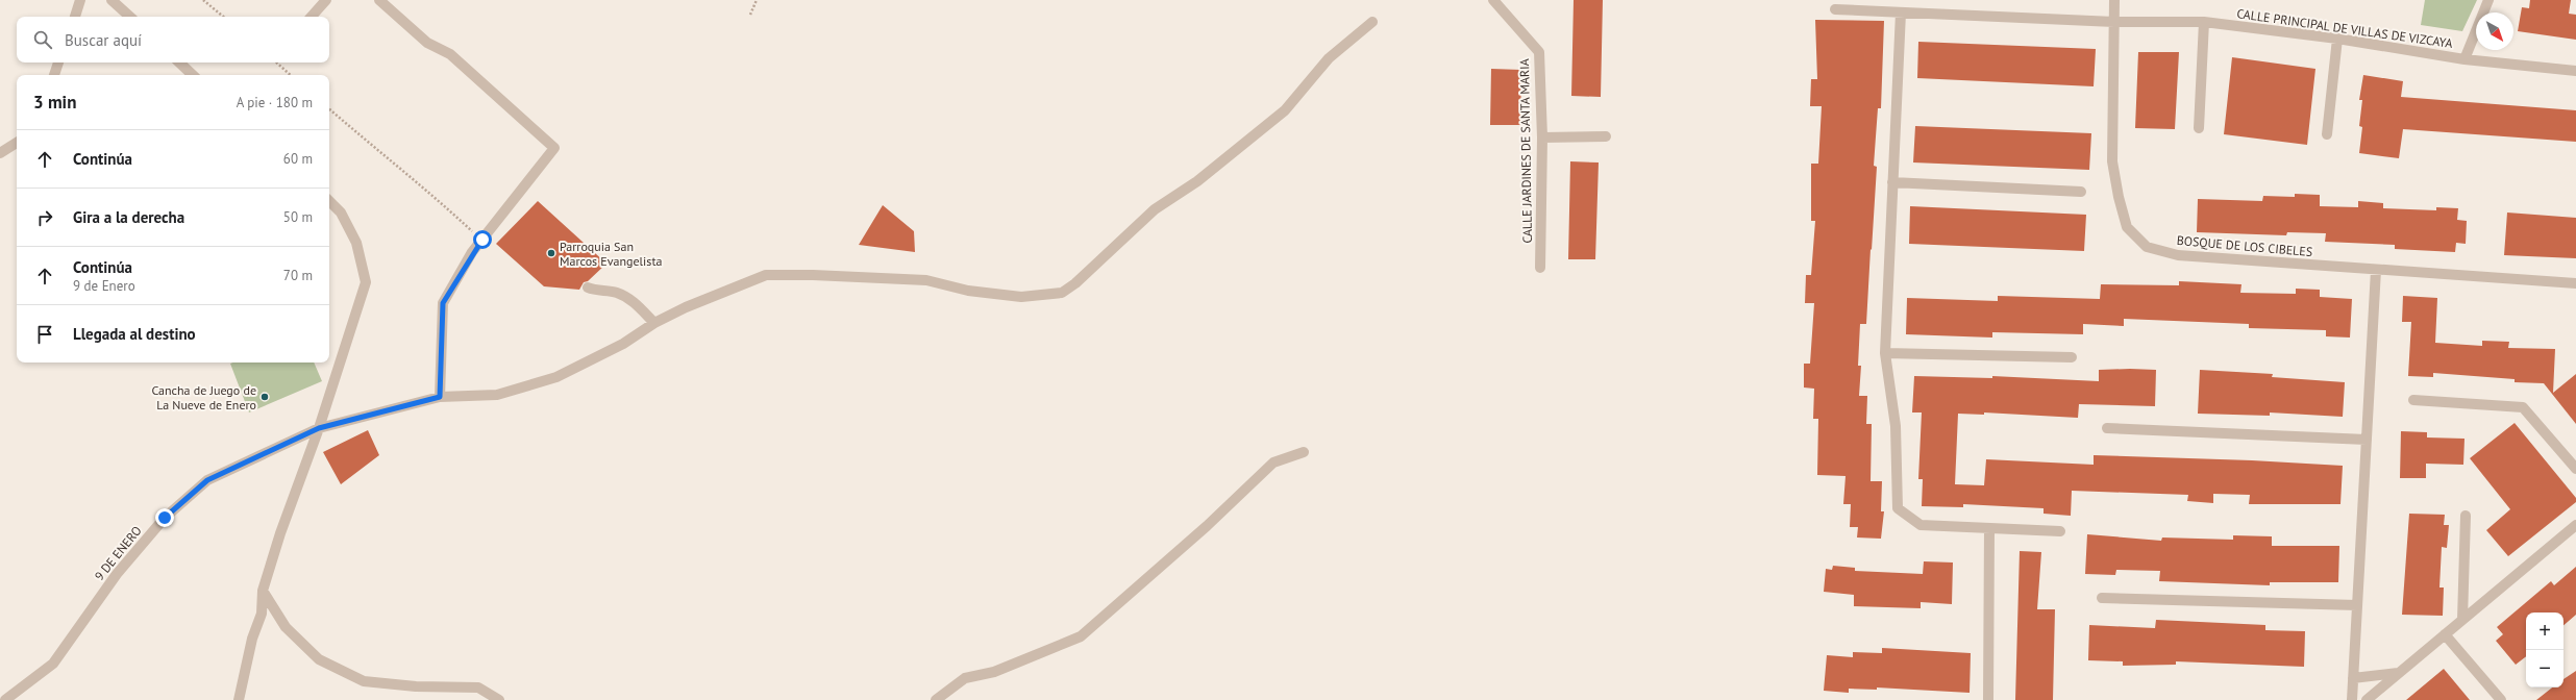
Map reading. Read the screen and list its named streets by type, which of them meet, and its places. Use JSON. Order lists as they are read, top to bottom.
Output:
{
  "streets": {
    "street": [
      "CALLE PRINCIPAL DE VILLAS DE VIZCAYA",
      "CALLE JARDINES DE SANTA MARIA",
      "BOSQUE DE LOS CIBELES",
      "9 DE ENERO"
    ]
  },
  "crossings": [
    ["CALLE PRINCIPAL DE VILLAS DE VIZCAYA", "BOSQUE DE LOS CIBELES"]
  ],
  "places": ["Parroquia San Marcos Evangelista", "Cancha de Juego de La Nueve de Enero"],
  "north": "bottom right",
  "page": {
    "search": "Buscar aquí",
    "heading": ["3 min", "A pie · 180 m"],
    "list": [
      ["Continúa", "60 m"],
      ["Gira a la derecha", "50 m"],
      ["Continúa", "9 de Enero", "70 m"],
      "Llegada al destino"
    ],
    "map_buttons": ["+", "−"]
  }
}
